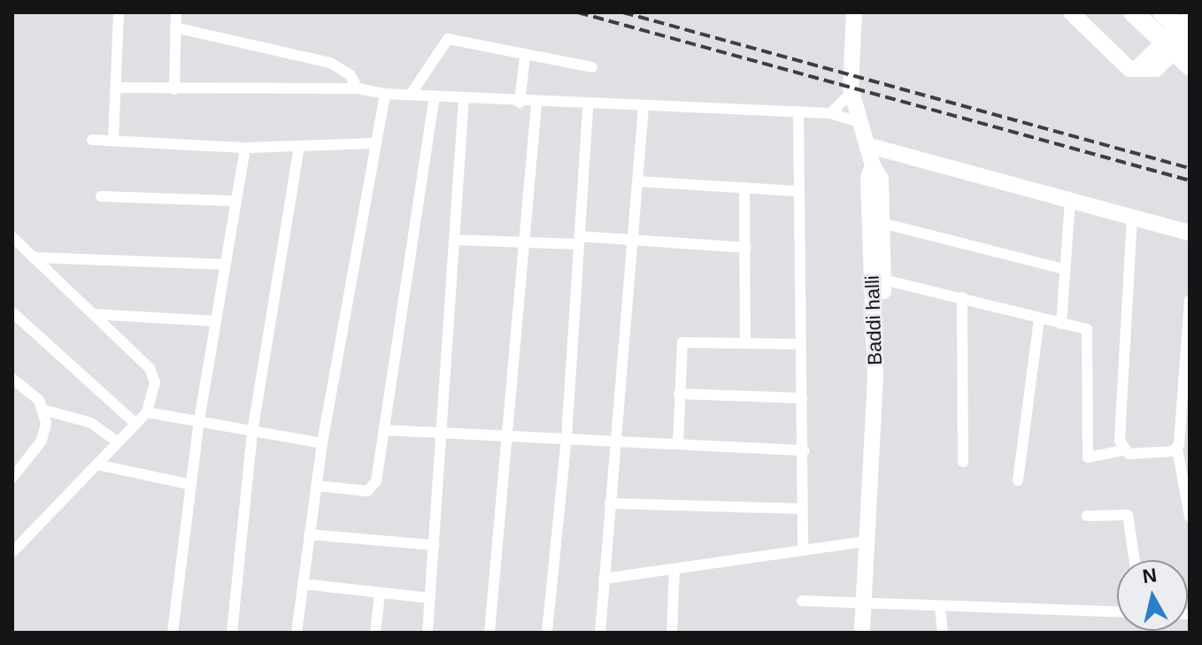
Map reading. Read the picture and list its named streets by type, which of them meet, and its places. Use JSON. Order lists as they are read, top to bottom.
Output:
{
  "streets": {
    "street": ["Baddi halli"]
  },
  "north": "top"
}
